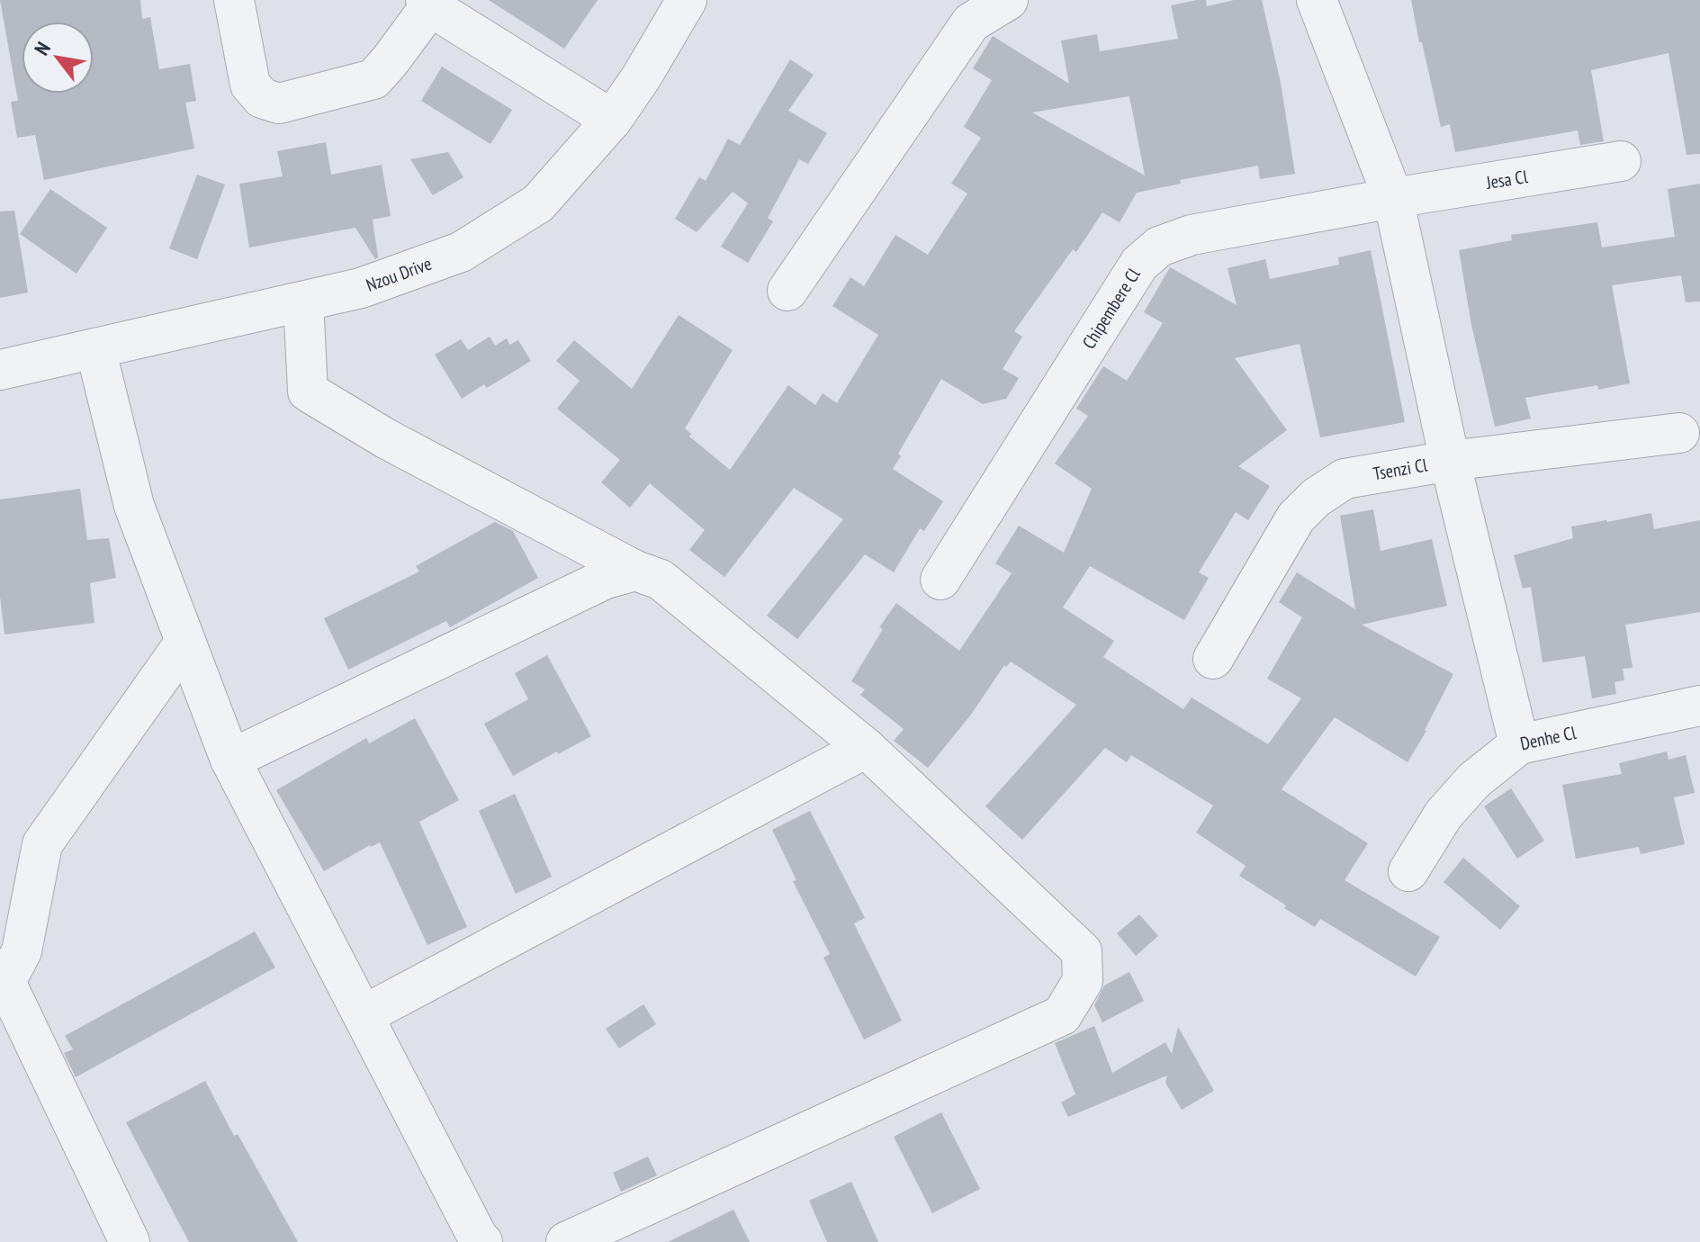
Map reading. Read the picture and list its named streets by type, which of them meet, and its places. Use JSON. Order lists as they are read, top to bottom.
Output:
{
  "streets": {
    "street": [
      "Jesa Cl",
      "Nzou Drive",
      "Chipembere Cl",
      "Tsenzi Cl",
      "Denhe Cl"
    ]
  },
  "crossings": [
    ["Jesa Cl", "Chipembere Cl"]
  ],
  "north": "top left"
}
